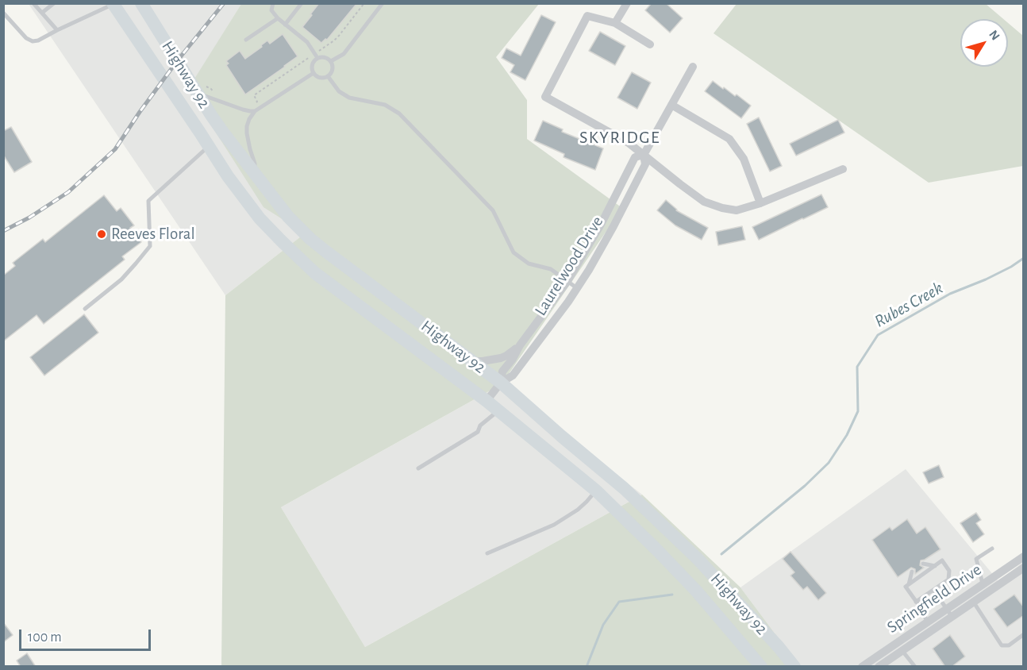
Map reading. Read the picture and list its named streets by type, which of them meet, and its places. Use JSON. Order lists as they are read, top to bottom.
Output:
{
  "streets": {
    "main road": ["Highway 92"],
    "street": ["Laurelwood Drive", "Springfield Drive"]
  },
  "crossings": [
    ["Highway 92", "Laurelwood Drive"]
  ],
  "districts": ["SKYRIDGE"],
  "water": ["Rubes Creek"],
  "places": ["Reeves Floral"],
  "scale_bar": "100 m",
  "north": "top right"
}
